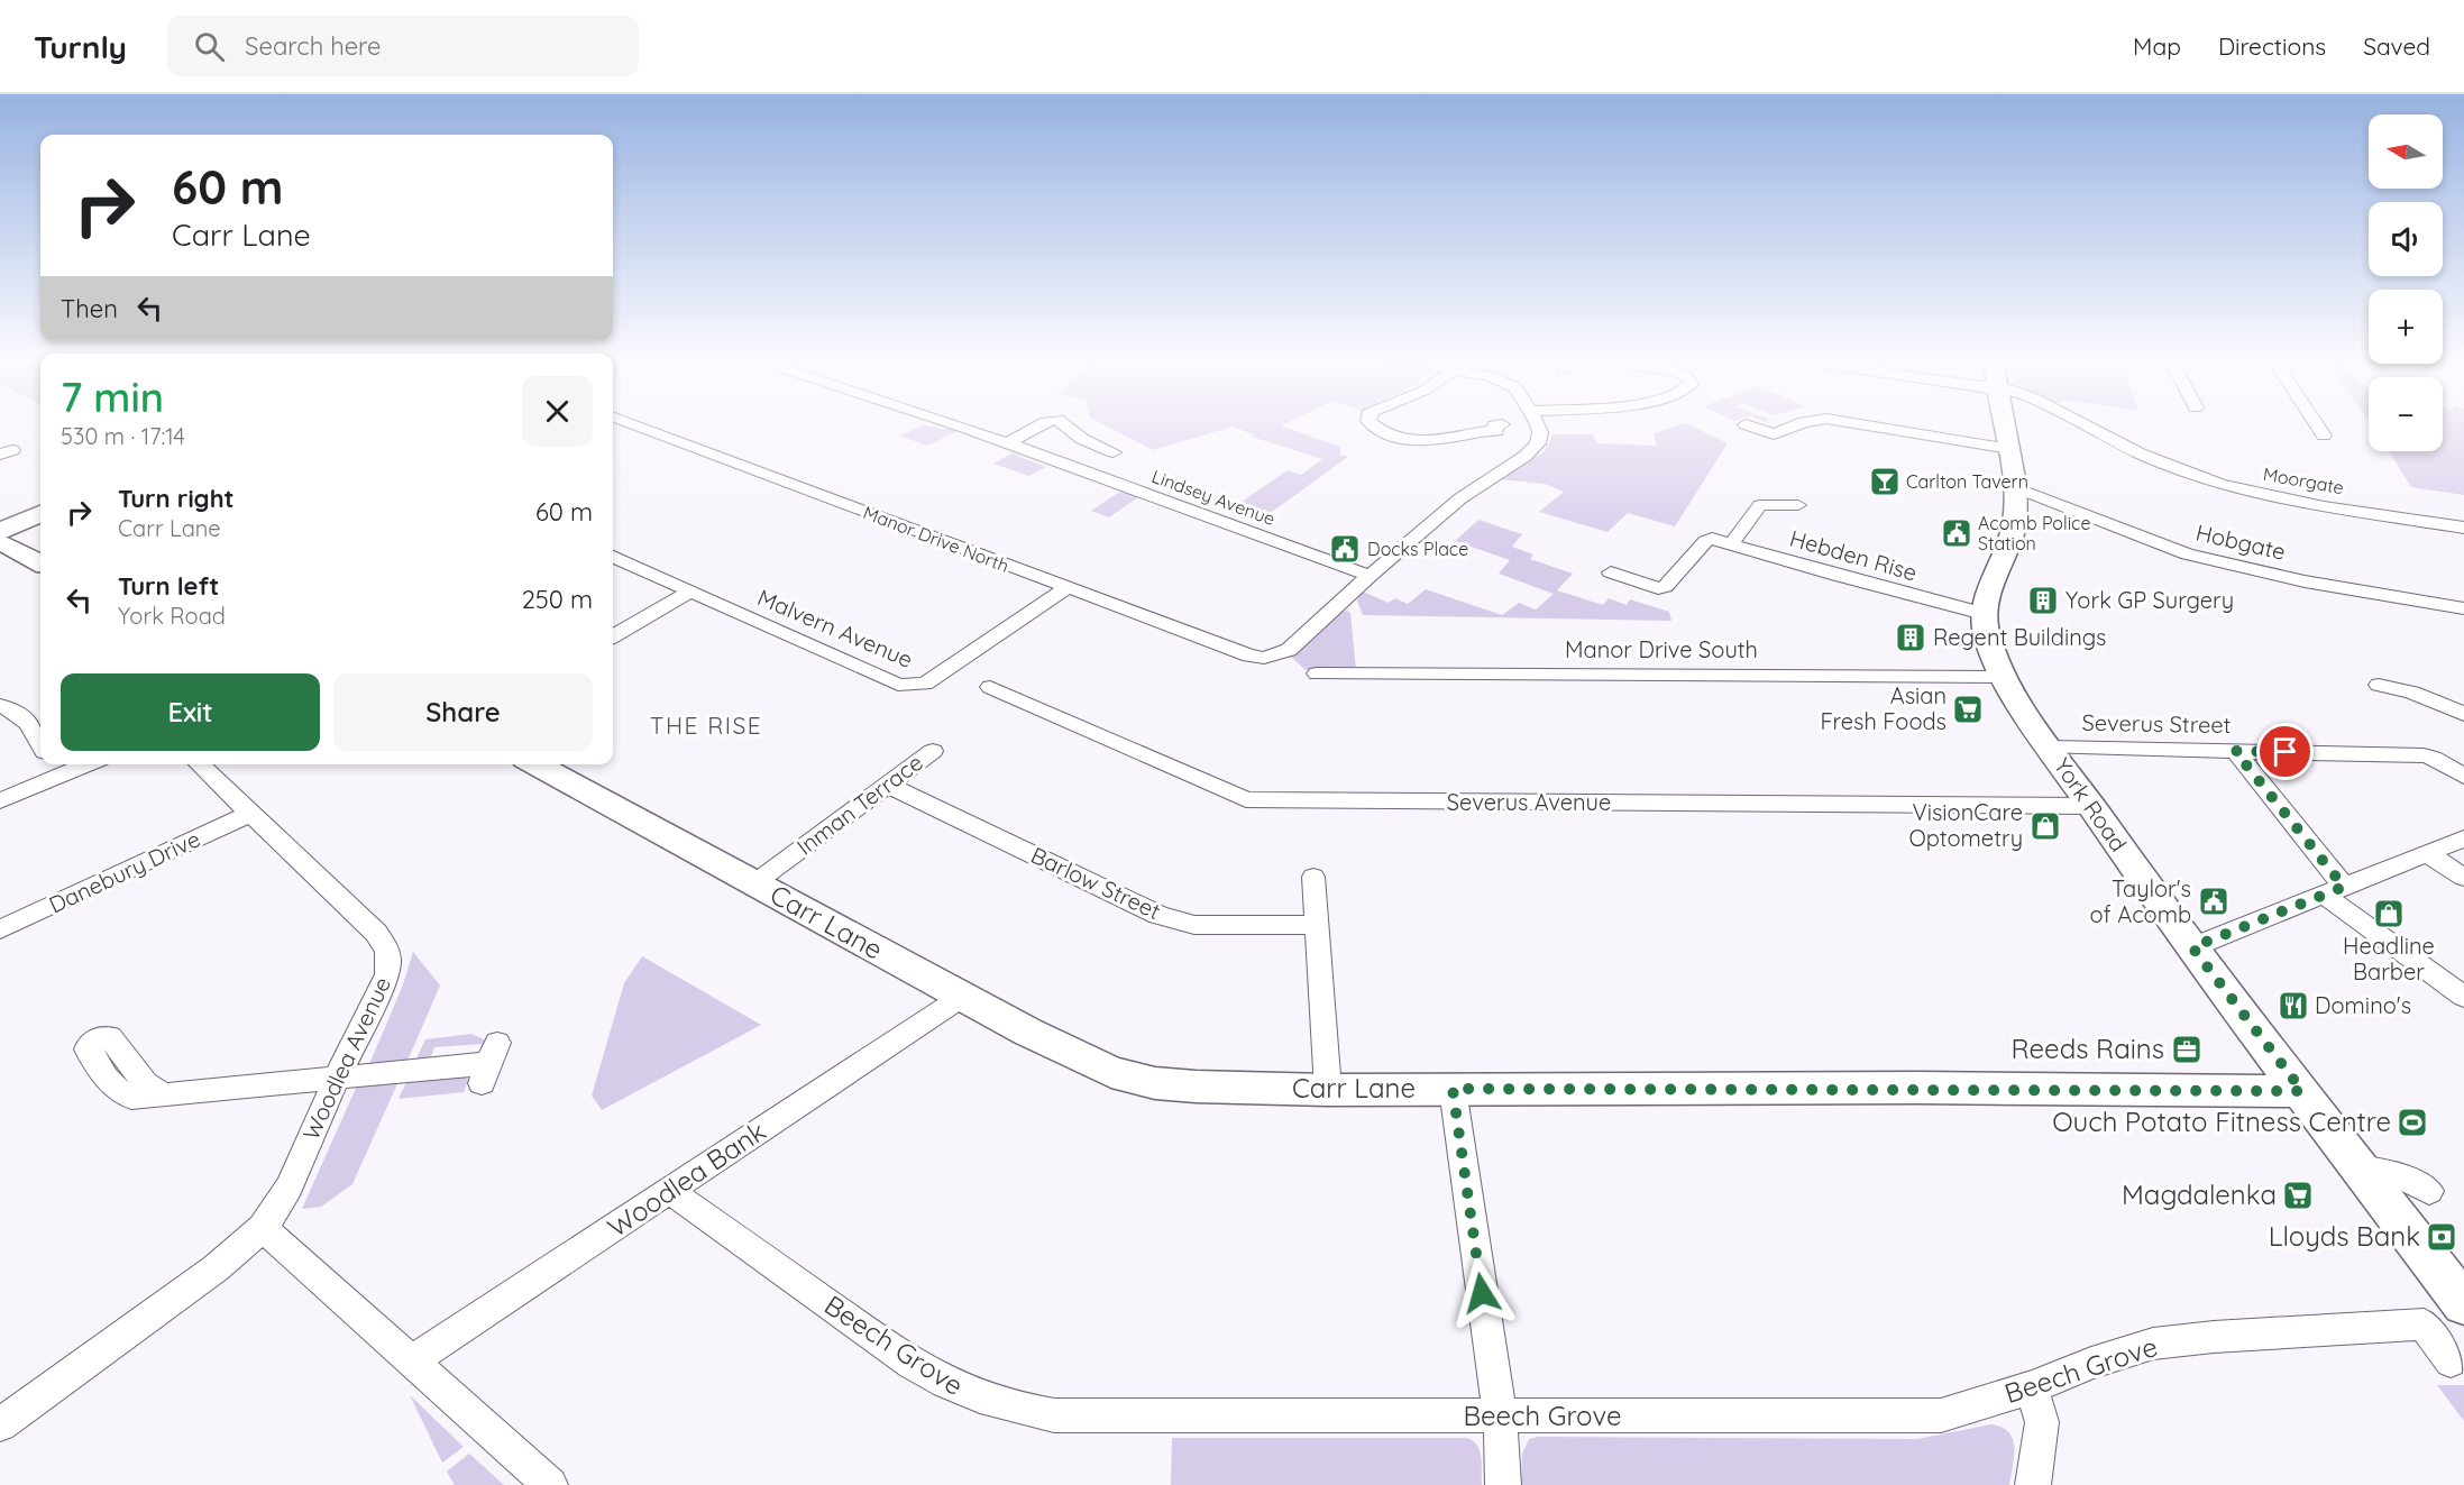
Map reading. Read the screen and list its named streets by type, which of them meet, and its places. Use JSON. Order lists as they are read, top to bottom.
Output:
{
  "streets": {
    "street": [
      "Moorgate",
      "Lindsey Avenue",
      "Manor Drive North",
      "Hobgate",
      "Hebden Rise",
      "Malvern Avenue",
      "Manor Drive South",
      "Severus Street",
      "Severus Avenue",
      "Inman Terrace",
      "York Road",
      "Danebury Drive",
      "Barlow Street",
      "Carr Lane",
      "Woodlea Avenue",
      "Woodlea Bank",
      "Beech Grove"
    ]
  },
  "crossings": [
    ["Lindsey Avenue", "Manor Drive North"],
    ["Manor Drive North", "Malvern Avenue"],
    ["Hebden Rise", "York Road"],
    ["Manor Drive South", "York Road"],
    ["Severus Street", "York Road"],
    ["Severus Avenue", "York Road"],
    ["Inman Terrace", "Barlow Street"],
    ["Inman Terrace", "Carr Lane"],
    ["York Road", "Carr Lane"],
    ["Danebury Drive", "Woodlea Avenue"],
    ["Carr Lane", "Woodlea Bank"],
    ["Woodlea Bank", "Beech Grove"]
  ],
  "districts": ["THE RISE"],
  "places": {
    "bar": ["Carlton Tavern"],
    "public building": ["Acomb Police Station", "Docks Place", "Taylor's of Acomb"],
    "building": ["York GP Surgery", "Regent Buildings"],
    "supermarket": ["Asian Fresh Foods", "Magdalenka"],
    "shop": ["VisionCare Optometry", "Headline Barber"],
    "restaurant": ["Domino's"],
    "office": ["Reeds Rains"],
    "sports": ["Ouch Potato Fitness Centre"],
    "bank": ["Lloyds Bank"]
  },
  "north": "left",
  "page": {
    "header": "Turnly",
    "search": "Search here",
    "nav": ["Map", "Directions", "Saved"],
    "map_buttons": ["+", "−"],
    "turn": ["60 m", "Carr Lane"],
    "then": "Then",
    "heading": ["7 min", "530 m · 17:14"],
    "list": [
      {
        "name": "Turn right",
        "note": "Carr Lane",
        "value": "60 m"
      },
      {
        "name": "Turn left",
        "note": "York Road",
        "value": "250 m"
      }
    ],
    "buttons": ["Exit", "Share"]
  }
}
